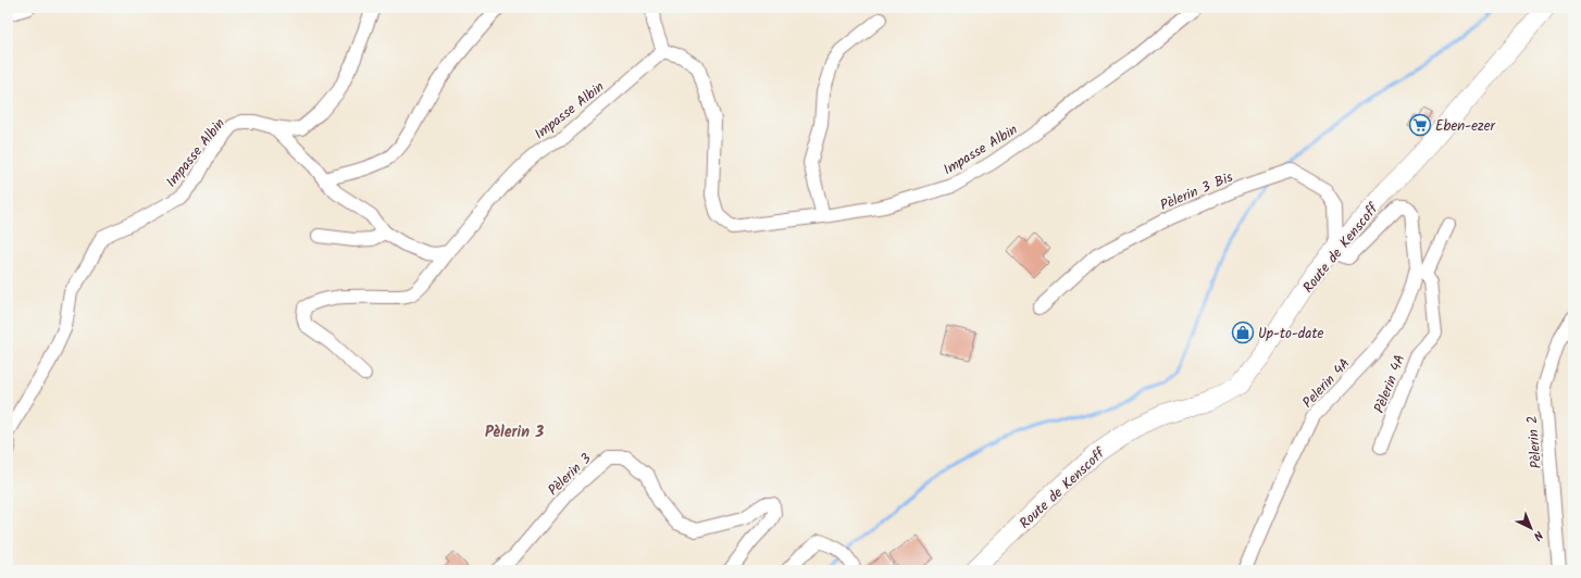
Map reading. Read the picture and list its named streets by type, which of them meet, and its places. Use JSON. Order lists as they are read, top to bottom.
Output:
{
  "streets": {
    "main road": ["Route de Kenscoff"],
    "street": [
      "Impasse Albin",
      "Pèlerin 3 Bis",
      "Pelerin 4A",
      "Pèlerin 4A",
      "Pèlerin 2",
      "Pèlerin 3"
    ]
  },
  "crossings": [
    ["Pèlerin 3 Bis", "Route de Kenscoff"],
    ["Pèlerin 3 Bis", "Pèlerin 4A"],
    ["Route de Kenscoff", "Pèlerin 4A"],
    ["Pelerin 4A", "Pèlerin 4A"]
  ],
  "districts": ["Pèlerin 3"],
  "places": {
    "supermarket": ["Eben-ezer"],
    "shop": ["Up-to-date"]
  },
  "north": "bottom right"
}
